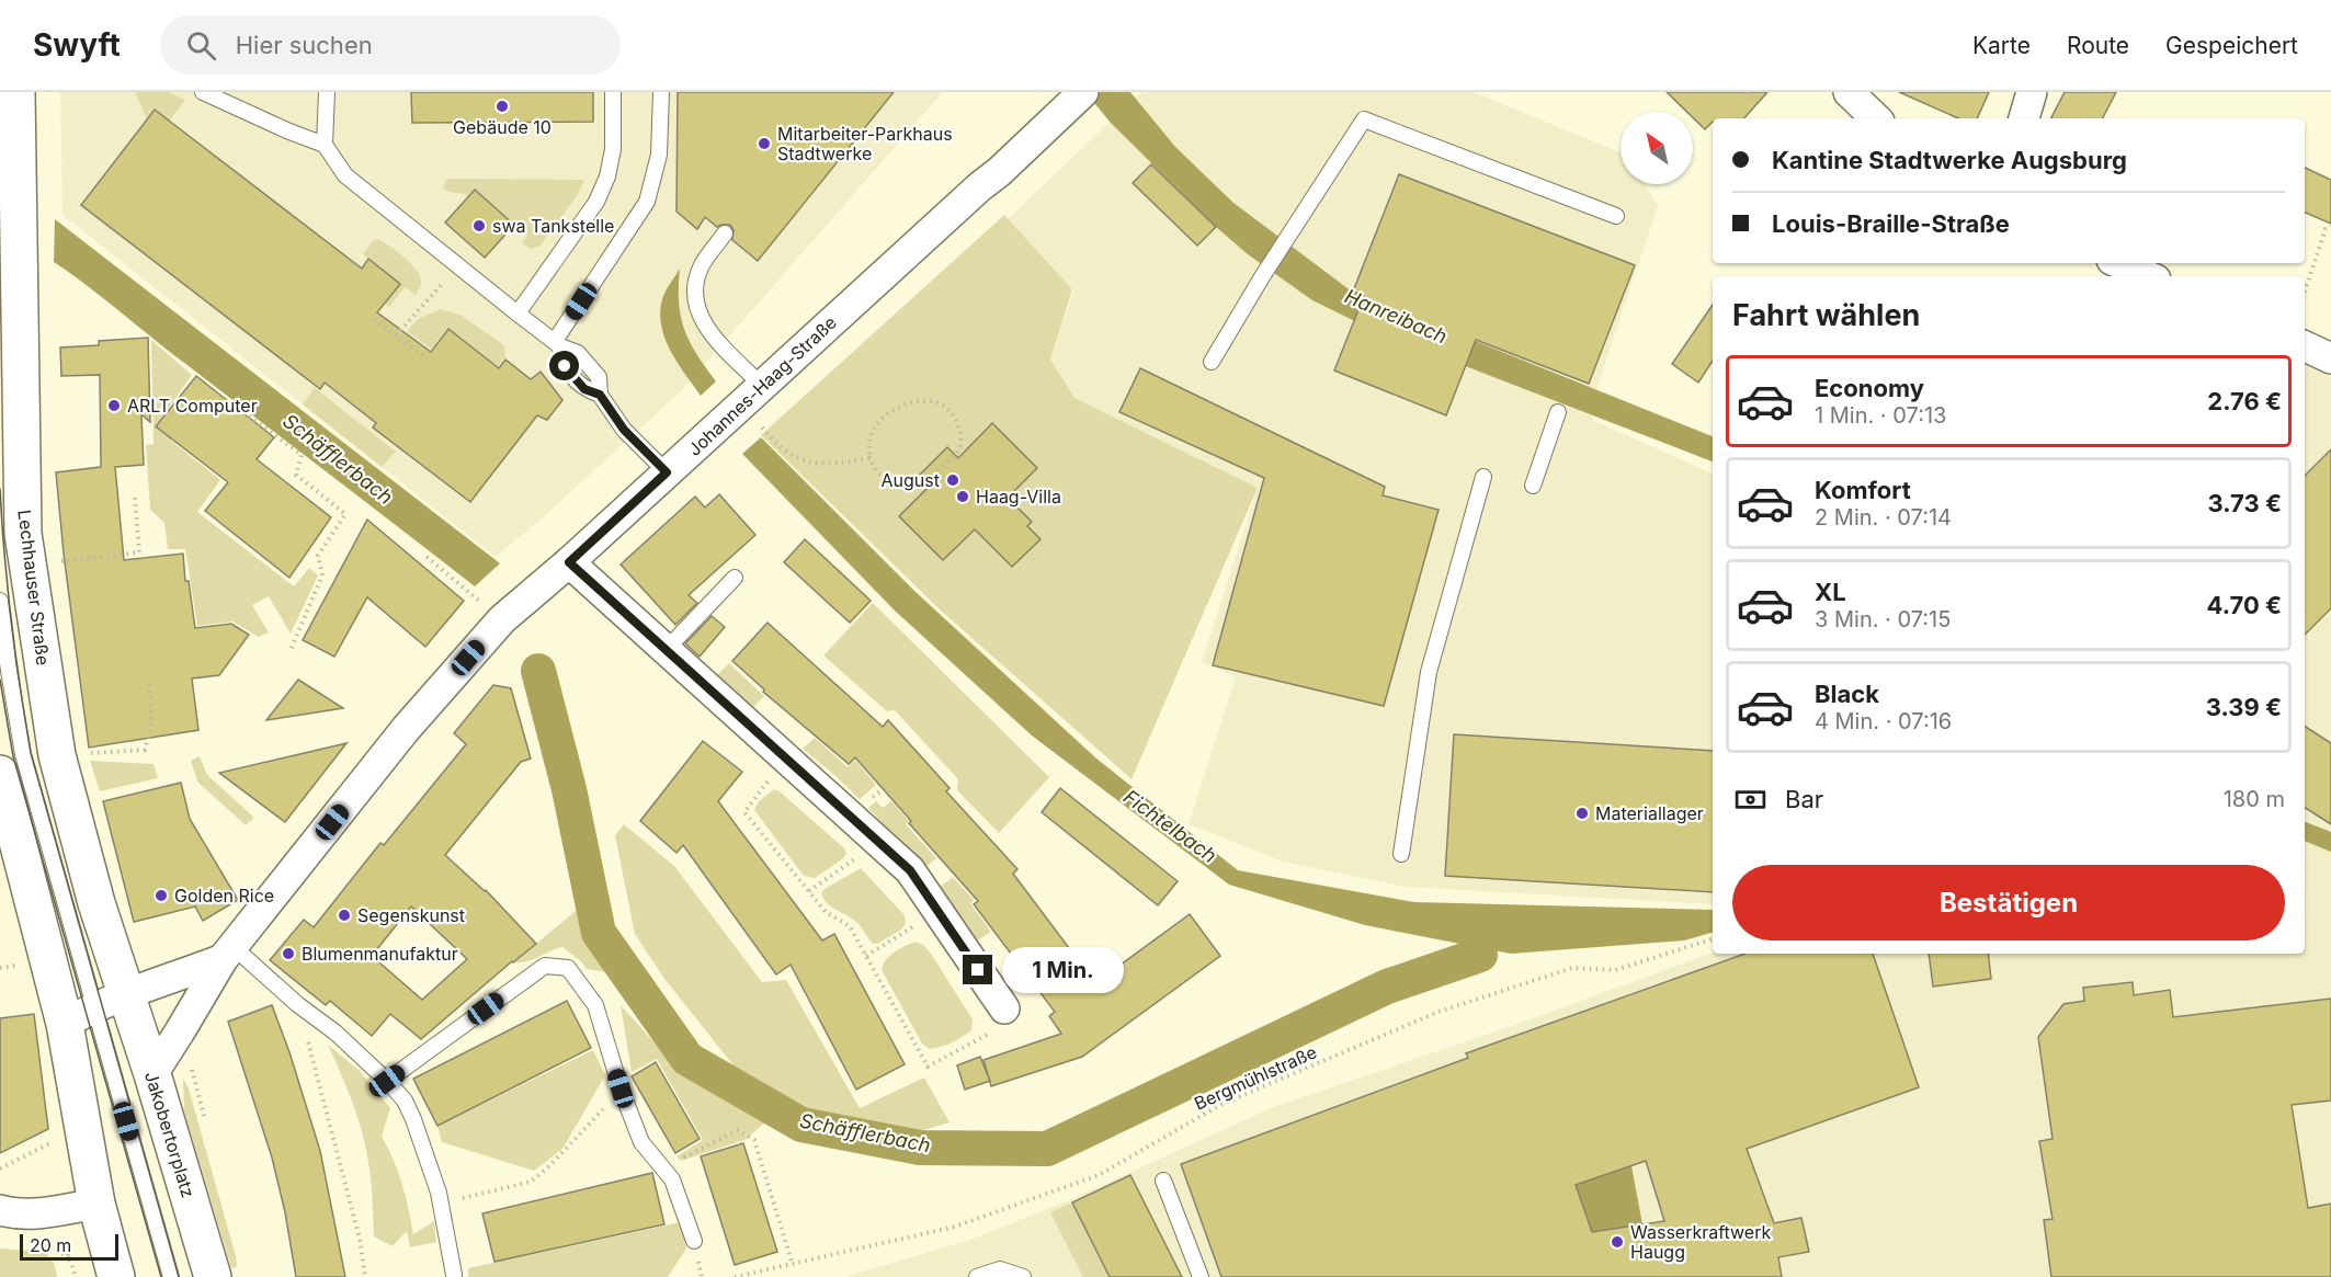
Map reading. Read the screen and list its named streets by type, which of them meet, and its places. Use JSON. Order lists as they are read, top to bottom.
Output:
{
  "streets": {
    "street": ["Johannes-Haag-Straße", "Lechhauser Straße", "Jakobertorplatz"],
    "path": ["Bergmühlstraße"]
  },
  "crossings": [
    ["Johannes-Haag-Straße", "Jakobertorplatz"],
    ["Lechhauser Straße", "Jakobertorplatz"]
  ],
  "water": ["Hanreibach", "Schäfflerbach", "Fichtelbach"],
  "places": [
    "Gebäude 10",
    "Mitarbeiter-Parkhaus Stadtwerke",
    "swa Tankstelle",
    "ARLT Computer",
    "August",
    "Haag-Villa",
    "Materiallager",
    "Golden Rice",
    "Segenskunst",
    "Blumenmanufaktur",
    "Wasserkraftwerk Haugg"
  ],
  "scale_bar": "20 m",
  "north": "top left",
  "page": {
    "header": "Swyft",
    "search": "Hier suchen",
    "nav": ["Karte", "Route", "Gespeichert"],
    "banner": ["Kantine Stadtwerke Augsburg", "Louis-Braille-Straße"],
    "heading": "Fahrt wählen",
    "list": [
      {
        "name": "Economy",
        "note": "1 Min. · 07:13",
        "value": "2.76 €"
      },
      {
        "name": "Komfort",
        "note": "2 Min. · 07:14",
        "value": "3.73 €"
      },
      {
        "name": "XL",
        "note": "3 Min. · 07:15",
        "value": "4.70 €"
      },
      {
        "name": "Black",
        "note": "4 Min. · 07:16",
        "value": "3.39 €"
      }
    ],
    "pay": ["Bar", "180 m"],
    "buttons": "Bestätigen",
    "bubble": "1 Min.",
    "scale": "20 m"
  }
}
